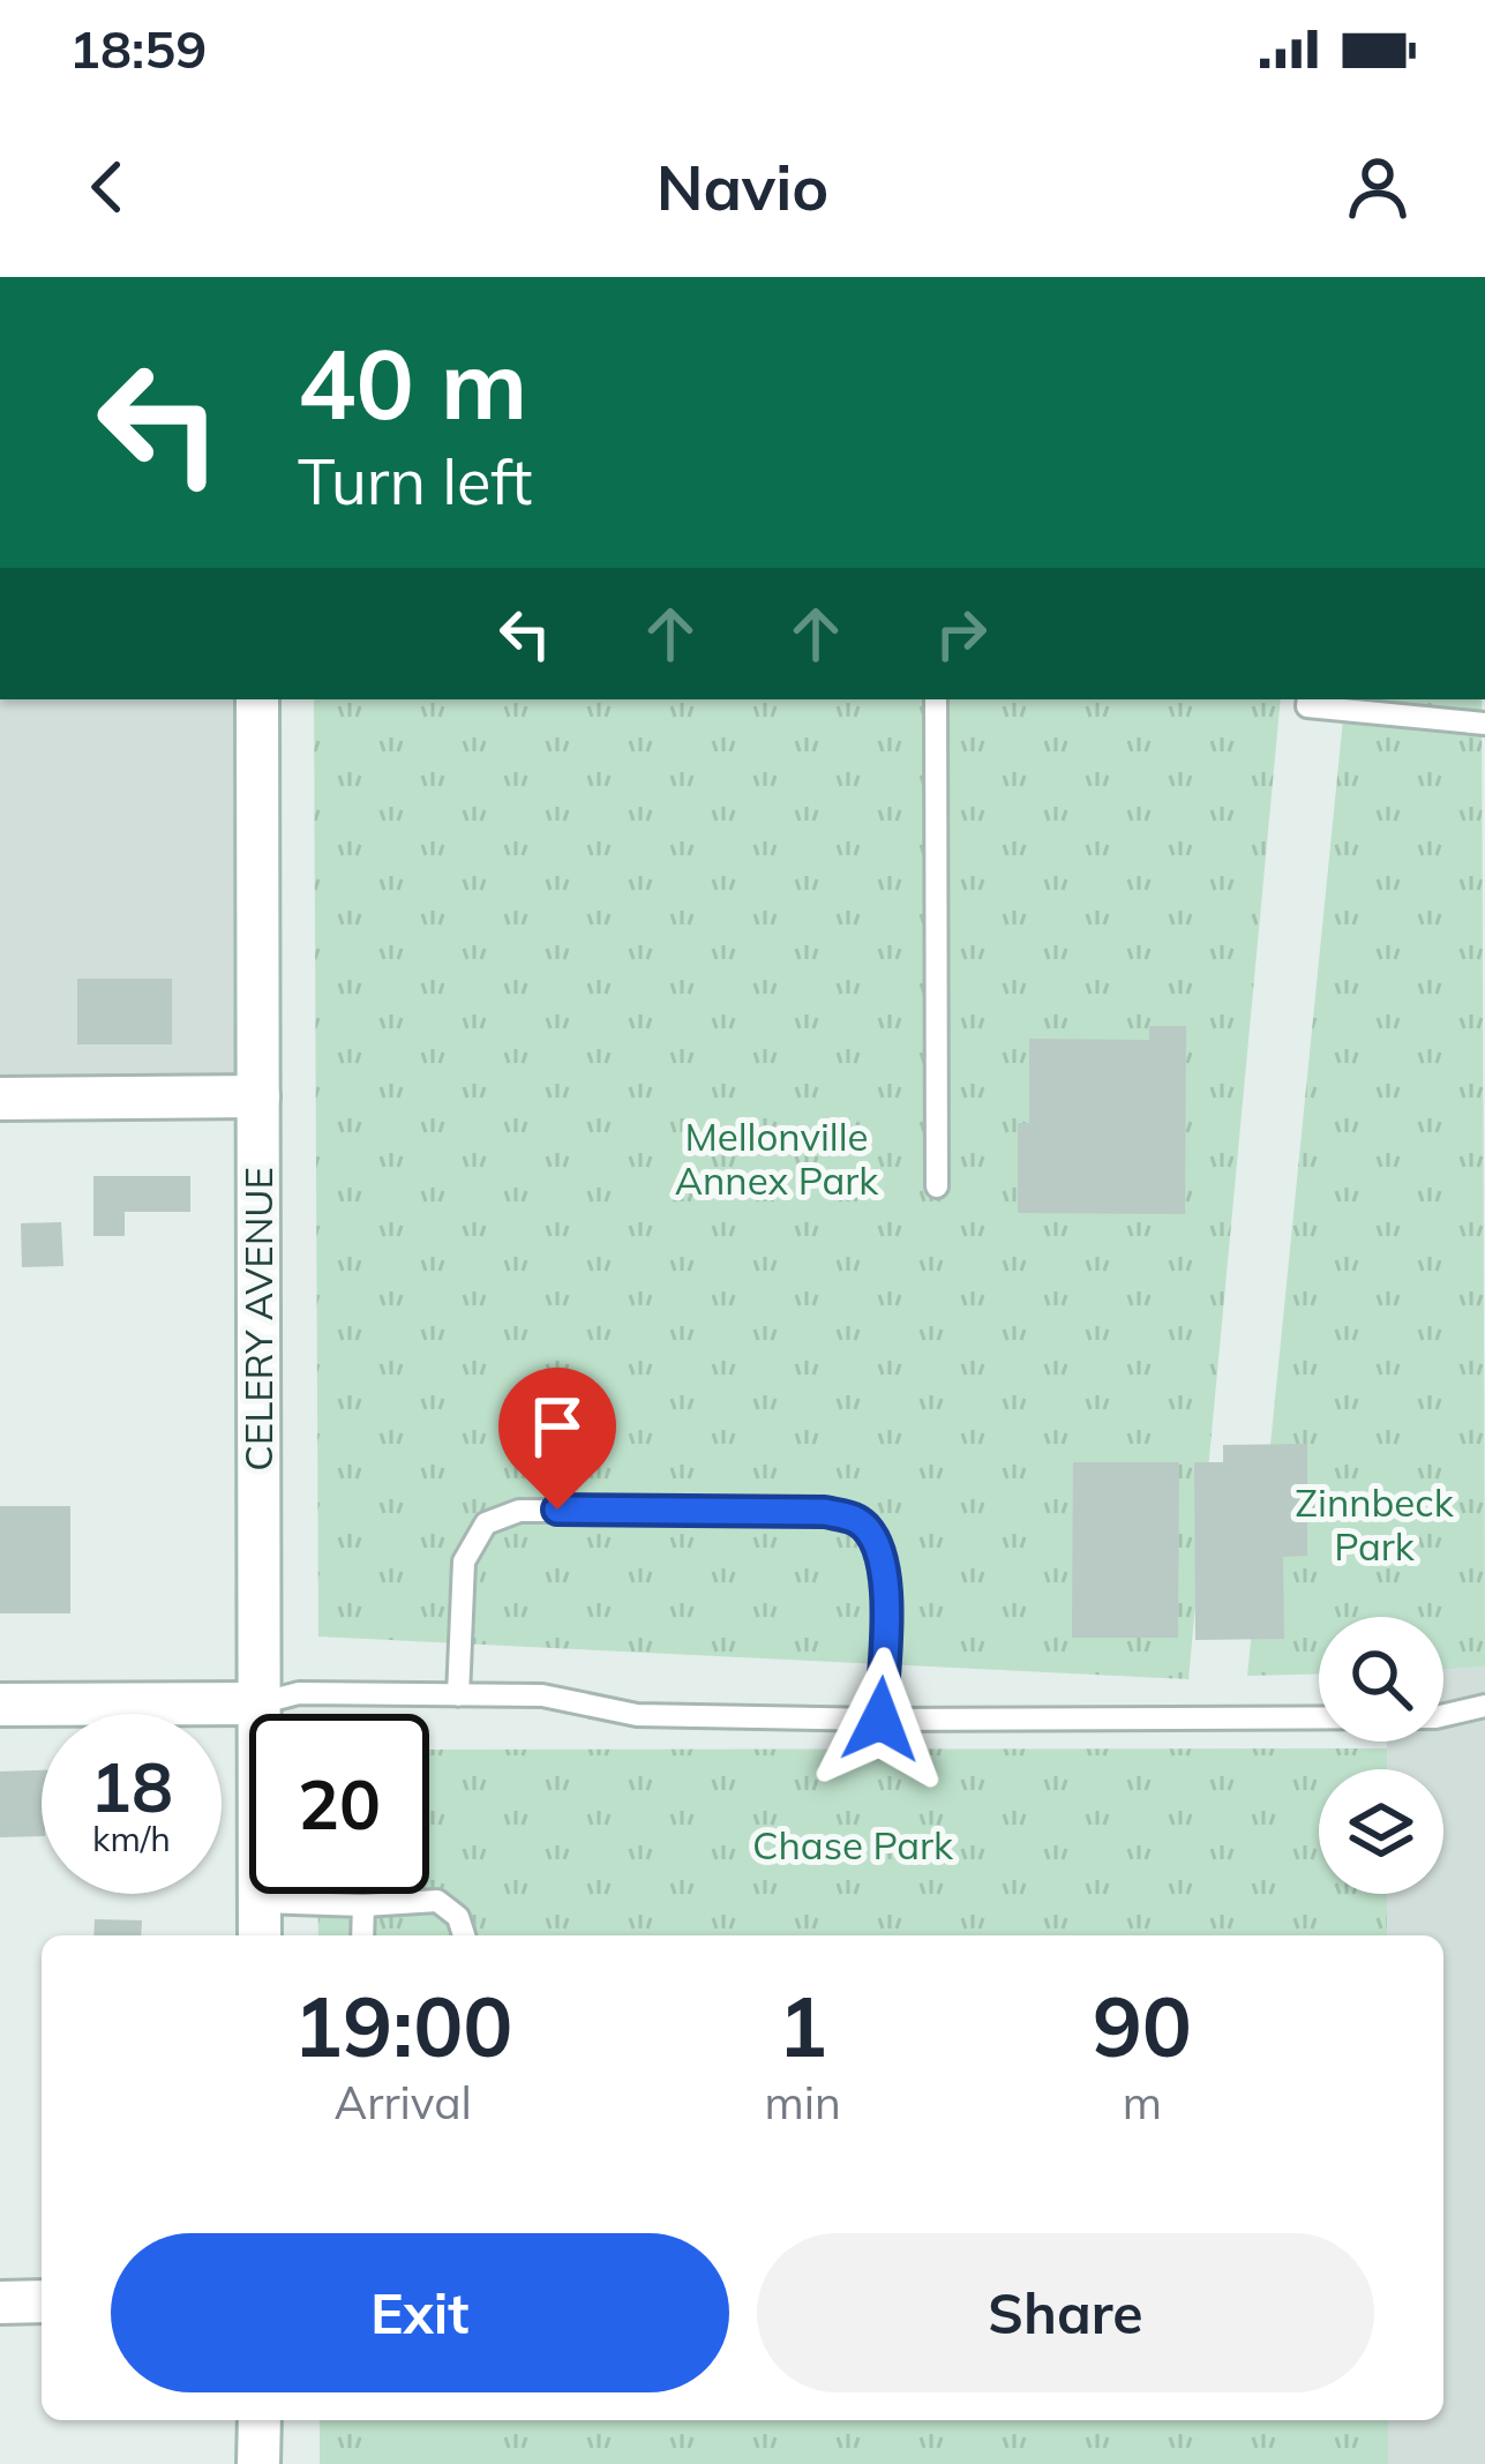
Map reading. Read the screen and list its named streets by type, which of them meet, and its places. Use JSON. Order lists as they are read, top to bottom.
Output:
{
  "streets": {
    "main road": ["CELERY AVENUE"]
  },
  "parks": ["Mellonville Annex Park", "Zinnbeck Park", "Chase Park"],
  "page": {
    "status": "18:59",
    "header": "Navio",
    "turn": ["40 m", "Turn left"],
    "speed": "18 km/h",
    "limit": "20",
    "eta": [
      "19:00",
      "Arrival",
      "1",
      "min",
      "90",
      "m"
    ],
    "buttons": ["Exit", "Share"]
  }
}
